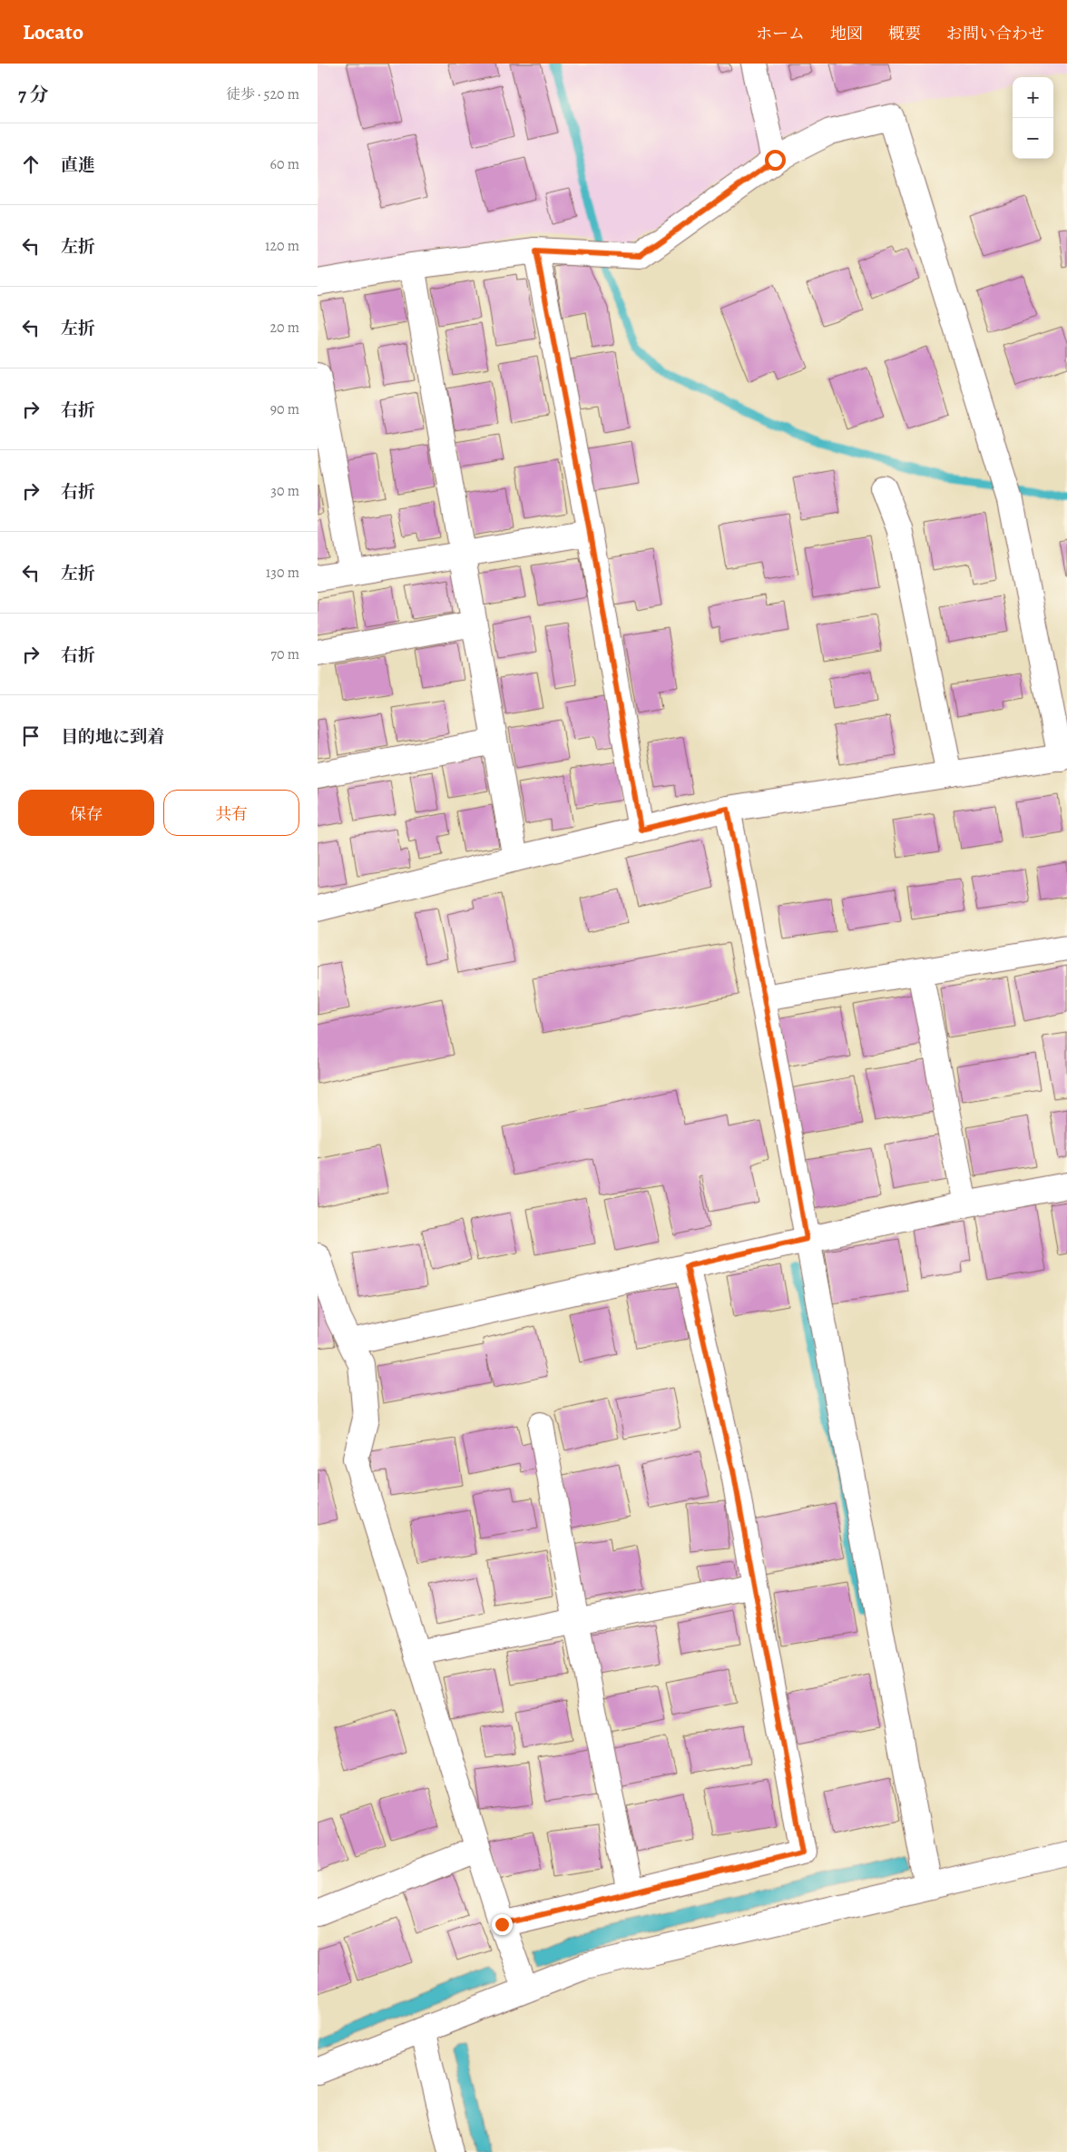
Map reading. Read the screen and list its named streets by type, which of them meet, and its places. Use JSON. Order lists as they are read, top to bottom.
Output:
{
  "page": {
    "header": "Locato",
    "nav": [
      "ホーム",
      "地図",
      "概要",
      "お問い合わせ"
    ],
    "heading": ["7 分", "徒歩 · 520 m"],
    "map_buttons": ["+", "−"],
    "list": [
      ["直進", "60 m"],
      ["左折", "120 m"],
      ["左折", "20 m"],
      ["右折", "90 m"],
      ["右折", "30 m"],
      ["左折", "130 m"],
      ["右折", "70 m"],
      "目的地に到着"
    ],
    "buttons": ["保存", "共有"]
  }
}
